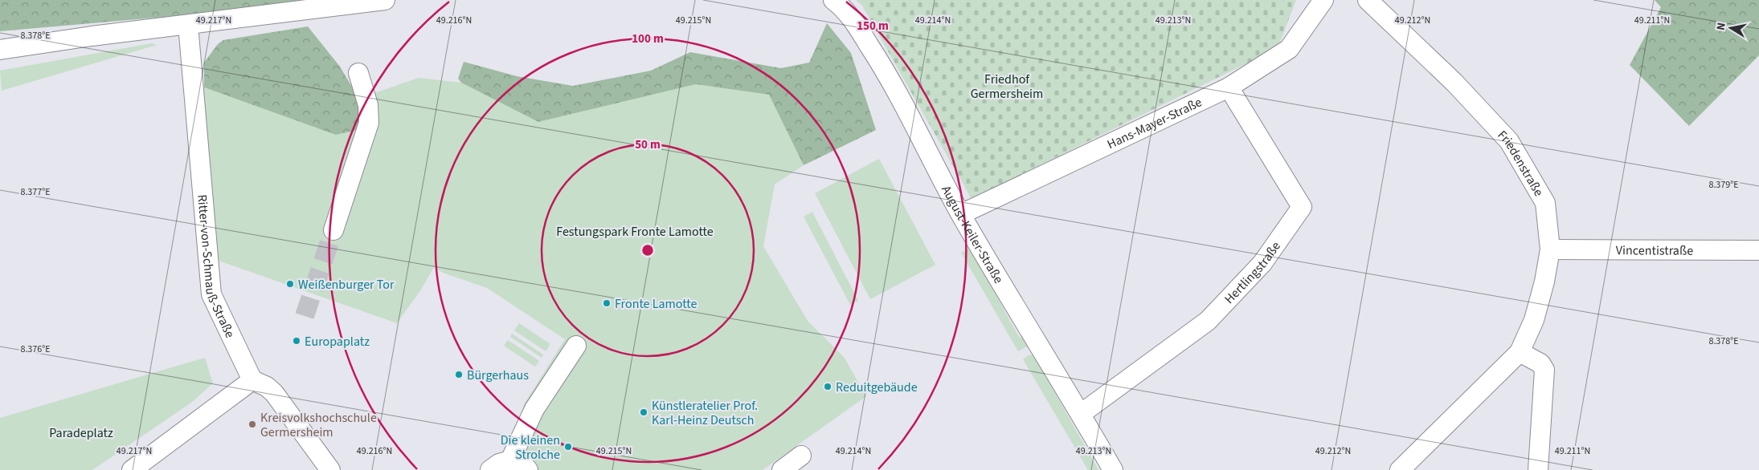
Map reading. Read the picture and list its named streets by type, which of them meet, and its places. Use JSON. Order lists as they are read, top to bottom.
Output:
{
  "streets": {
    "street": [
      "Hans-Mayer-Straße",
      "Friedenstraße",
      "August-Keiler-Straße",
      "Vincentistraße",
      "Ritter-von-Schmauß-Straße",
      "Hertlingstraße"
    ]
  },
  "crossings": [
    ["Hans-Mayer-Straße", "August-Keiler-Straße"],
    ["Hans-Mayer-Straße", "Hertlingstraße"],
    ["Friedenstraße", "Vincentistraße"],
    ["August-Keiler-Straße", "Hertlingstraße"]
  ],
  "parks": ["Friedhof Germersheim", "Festungspark Fronte Lamotte", "Paradeplatz"],
  "places": [
    "Weißenburger Tor",
    "Fronte Lamotte",
    "Europaplatz",
    "Bürgerhaus",
    "Reduitgebäude",
    "Künstleratelier Prof. Karl-Heinz Deutsch",
    "Kreisvolkshochschule Germersheim",
    "Die kleinen Strolche"
  ],
  "north": "left",
  "coordinates": [
    "49.217°N",
    "49.216°N",
    "49.215°N",
    "49.214°N",
    "49.213°N",
    "49.212°N",
    "49.211°N",
    "8.378°E",
    "8.379°E",
    "8.377°E",
    "8.376°E"
  ],
  "rings": ["150 m", "100 m", "50 m"]
}
